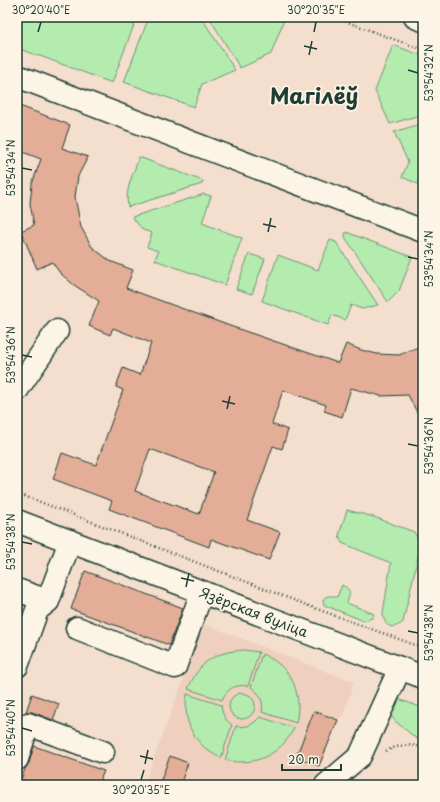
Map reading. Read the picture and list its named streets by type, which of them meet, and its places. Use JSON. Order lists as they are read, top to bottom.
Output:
{
  "streets": {
    "street": ["Язёрская вуліца"]
  },
  "districts": ["Магілёў"],
  "scale_bar": "20 m",
  "coordinates": [
    "30°20'40\"E",
    "30°20'35\"E",
    "53°54'32\"N",
    "53°54'34\"N",
    "53°54'36\"N",
    "53°54'38\"N",
    "53°54'40\"N"
  ]
}
